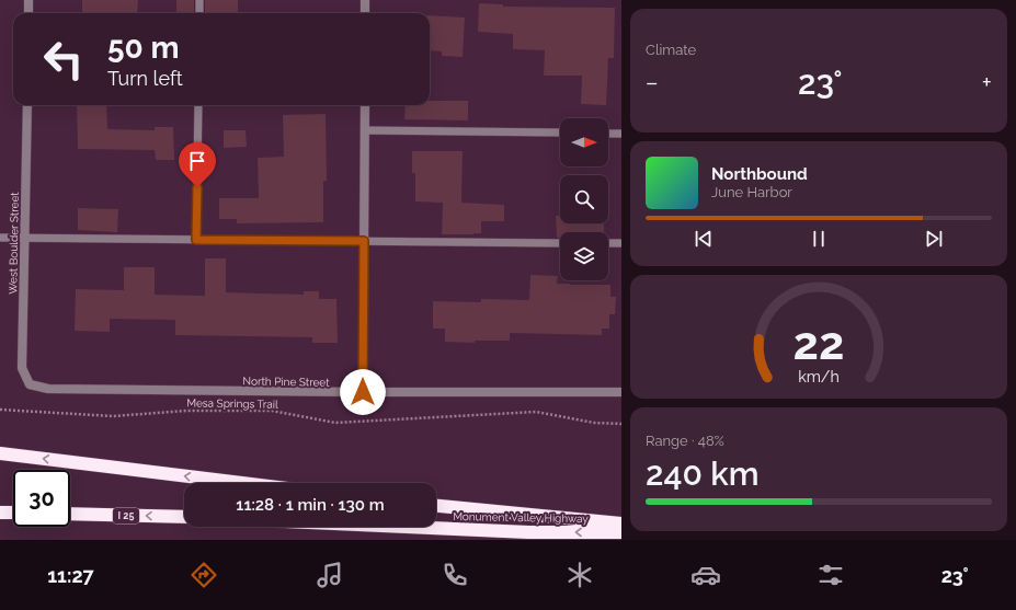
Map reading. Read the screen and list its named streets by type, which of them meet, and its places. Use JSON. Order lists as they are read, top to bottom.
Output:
{
  "streets": {
    "highway": ["I 25", "Monument Valley Highway"],
    "street": ["West Boulder Street", "North Pine Street"],
    "path": ["Mesa Springs Trail"]
  },
  "crossings": [
    ["West Boulder Street", "North Pine Street"]
  ],
  "north": "right",
  "page": {
    "tile": [
      "Climate",
      ["Range · 48%", "240 km"]
    ],
    "turn": ["50 m", "Turn left"],
    "heat": ["−", "23°", "+"],
    "song": ["Northbound", "June Harbor"],
    "limit": "30",
    "trip": "11:28 · 1 min · 130 m",
    "tabs": ["11:27", "23°"],
    "gauge": ["22", "km/h"]
  }
}
